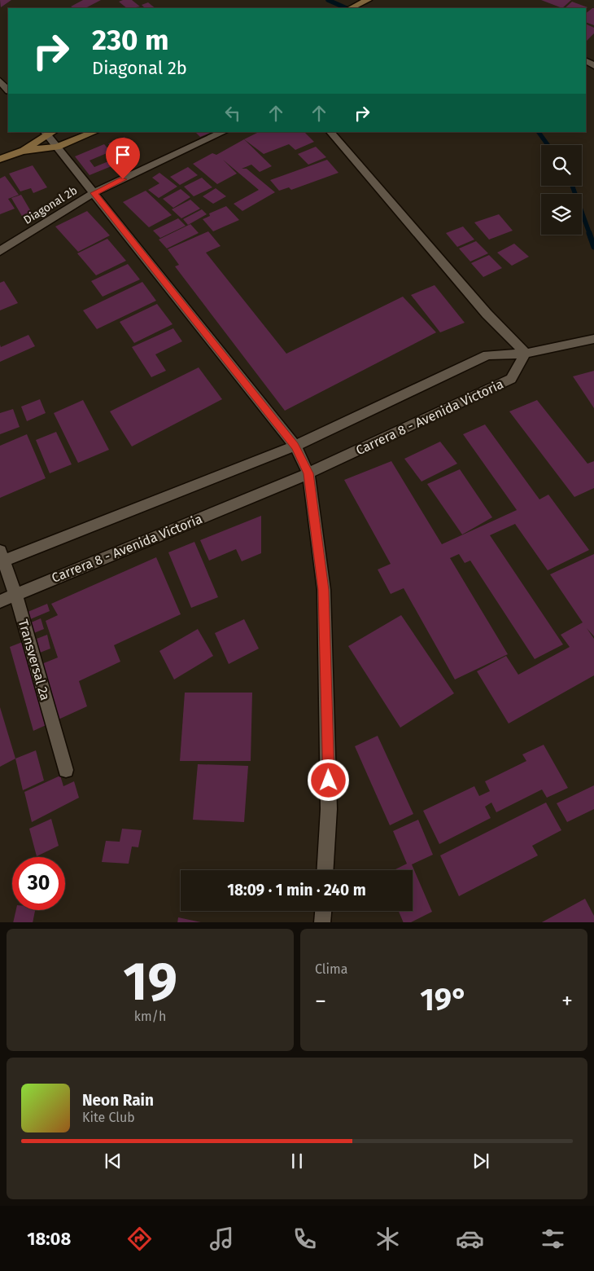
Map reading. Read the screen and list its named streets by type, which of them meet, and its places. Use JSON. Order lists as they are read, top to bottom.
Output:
{
  "streets": {
    "street": ["Diagonal 2b", "Carrera 8 - Avenida Victoria", "Transversal 2a"]
  },
  "crossings": [
    ["Carrera 8 - Avenida Victoria", "Transversal 2a"]
  ],
  "page": {
    "turn": ["230 m", "Diagonal 2b"],
    "limit": "30",
    "trip": "18:09 · 1 min · 240 m",
    "tile": [
      ["19", "km/h"],
      "Clima"
    ],
    "heat": ["−", "19°", "+"],
    "song": ["Neon Rain", "Kite Club"],
    "tabs": "18:08"
  }
}
